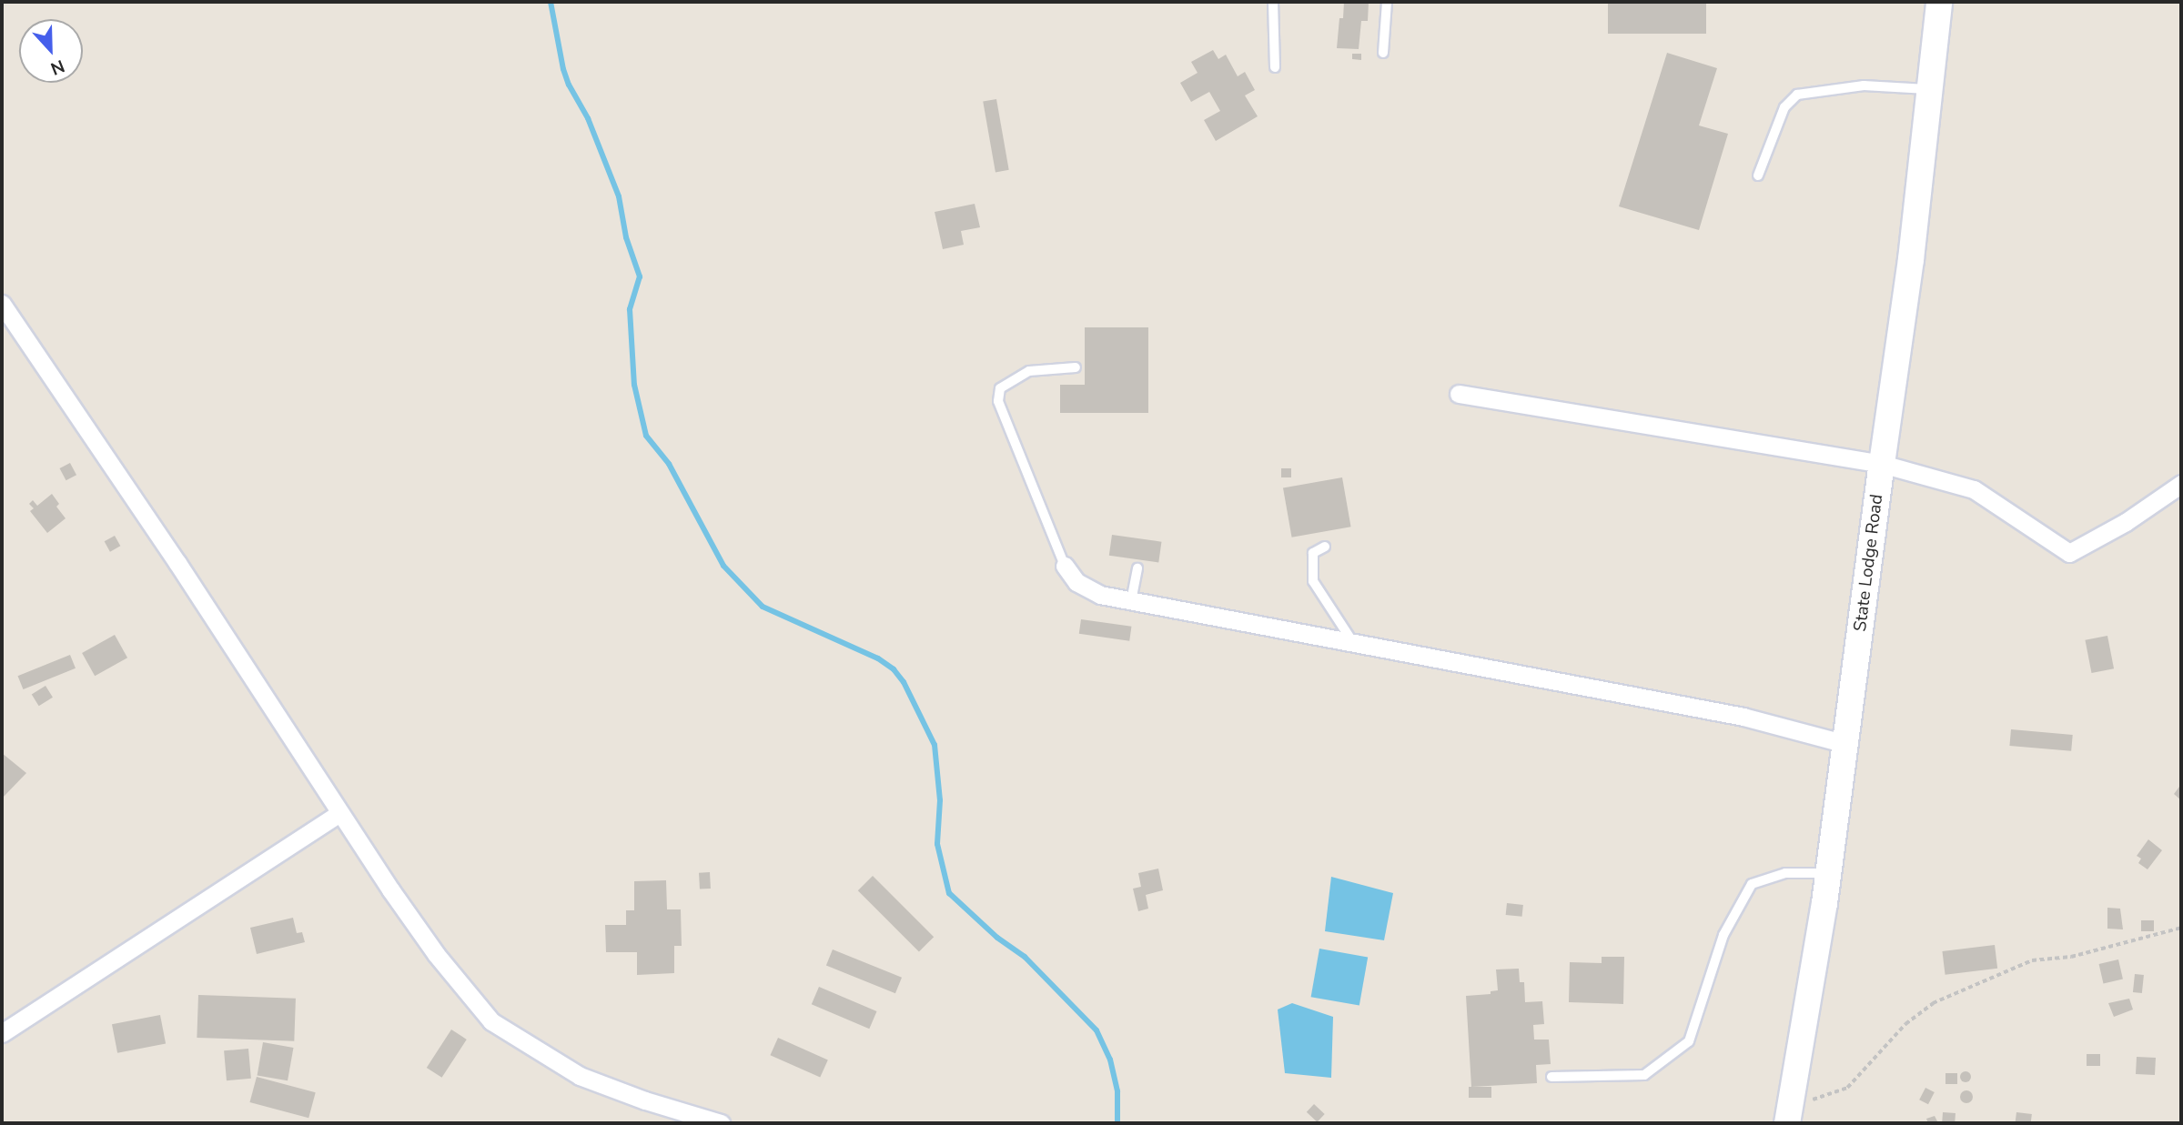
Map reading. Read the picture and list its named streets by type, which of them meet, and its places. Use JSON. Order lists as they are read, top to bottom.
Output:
{
  "streets": {
    "street": ["State Lodge Road"]
  },
  "north": "bottom"
}
